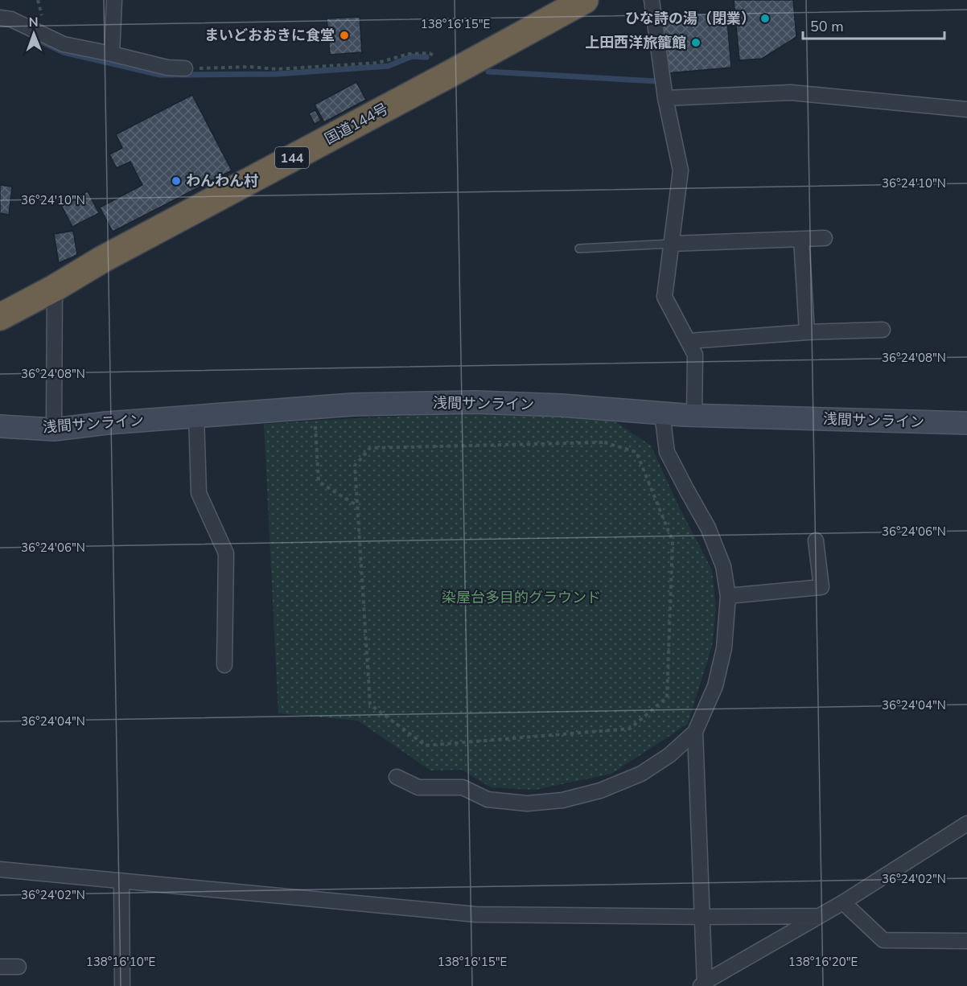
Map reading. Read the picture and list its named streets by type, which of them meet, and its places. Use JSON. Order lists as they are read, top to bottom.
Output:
{
  "streets": {
    "highway": ["国道144号", "144"],
    "street": ["浅間サンライン"]
  },
  "parks": ["染屋台多目的グラウンド"],
  "places": [
    "ひな詩の湯（閉業）",
    "まいどおおきに食堂",
    "上田西洋旅籠館",
    "わんわん村"
  ],
  "scale_bar": "50 m",
  "north": "top",
  "coordinates": [
    "138°16'15\"E",
    "36°24'10\"N",
    "36°24'08\"N",
    "36°24'06\"N",
    "36°24'04\"N",
    "36°24'02\"N",
    "138°16'10\"E",
    "138°16'20\"E"
  ]
}
